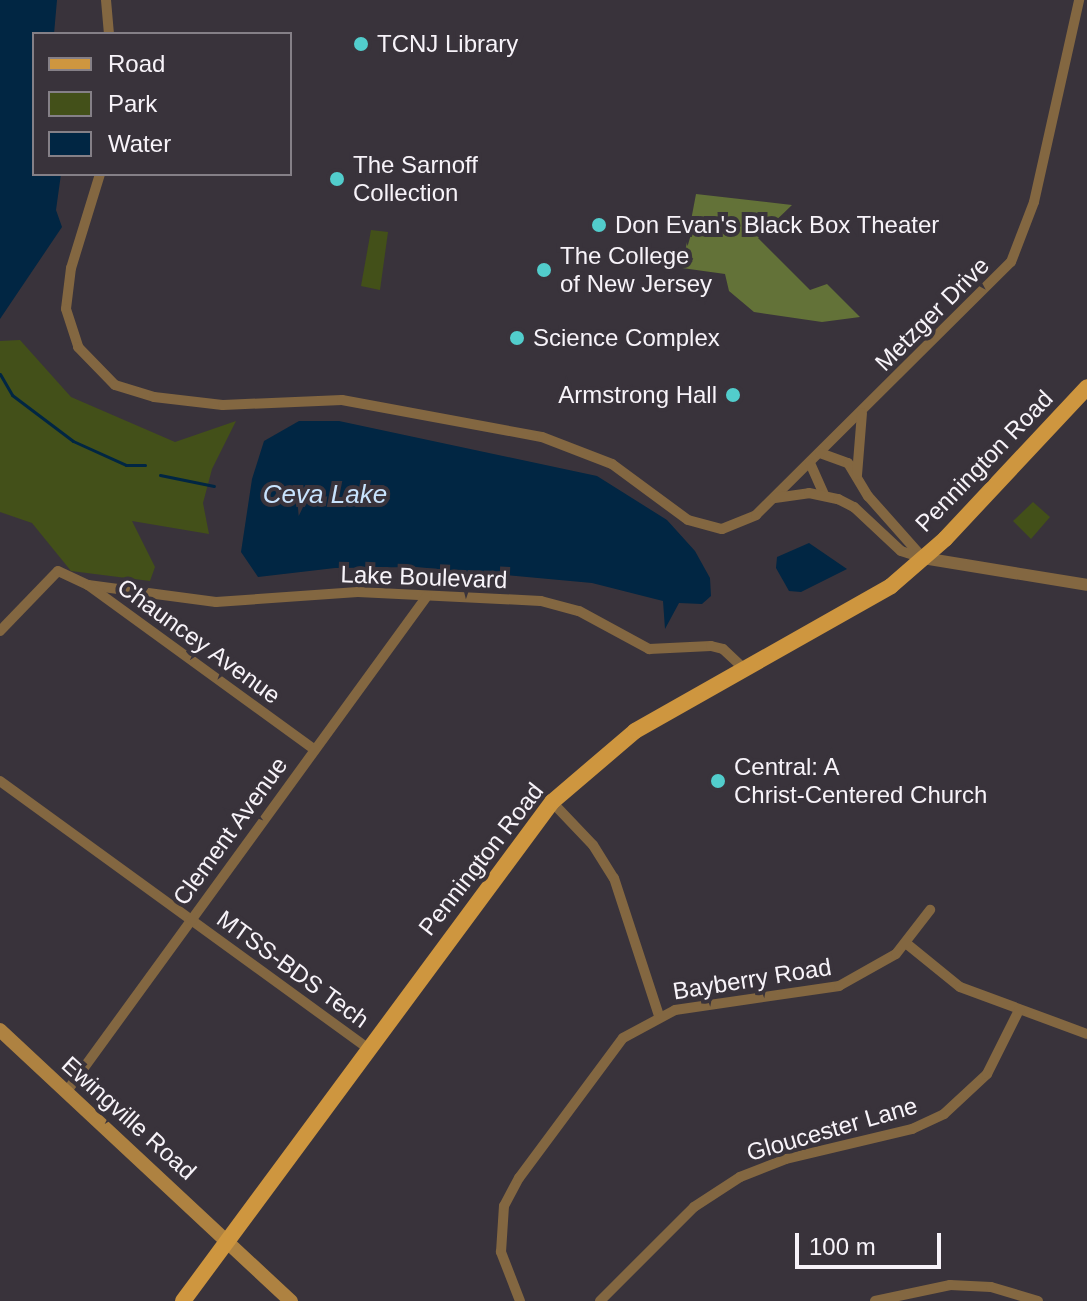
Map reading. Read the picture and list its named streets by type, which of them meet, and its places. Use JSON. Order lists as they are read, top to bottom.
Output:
{
  "streets": {
    "main road": ["Pennington Road", "Ewingville Road"],
    "street": [
      "Metzger Drive",
      "Lake Boulevard",
      "Chauncey Avenue",
      "Clement Avenue",
      "MTSS-BDS Tech",
      "Bayberry Road",
      "Gloucester Lane"
    ]
  },
  "crossings": [
    ["Pennington Road", "Lake Boulevard"],
    ["Pennington Road", "MTSS-BDS Tech"],
    ["Pennington Road", "Ewingville Road"],
    ["Lake Boulevard", "Chauncey Avenue"],
    ["Lake Boulevard", "Clement Avenue"],
    ["Chauncey Avenue", "Clement Avenue"],
    ["Clement Avenue", "MTSS-BDS Tech"],
    ["Clement Avenue", "Ewingville Road"]
  ],
  "water": ["Ceva Lake"],
  "places": [
    "TCNJ Library",
    "The Sarnoff Collection",
    "Don Evan's Black Box Theater",
    "The College of New Jersey",
    "Science Complex",
    "Armstrong Hall",
    "Central: A Christ-Centered Church"
  ],
  "legend": ["Road", "Park", "Water"],
  "scale_bar": "100 m"
}
